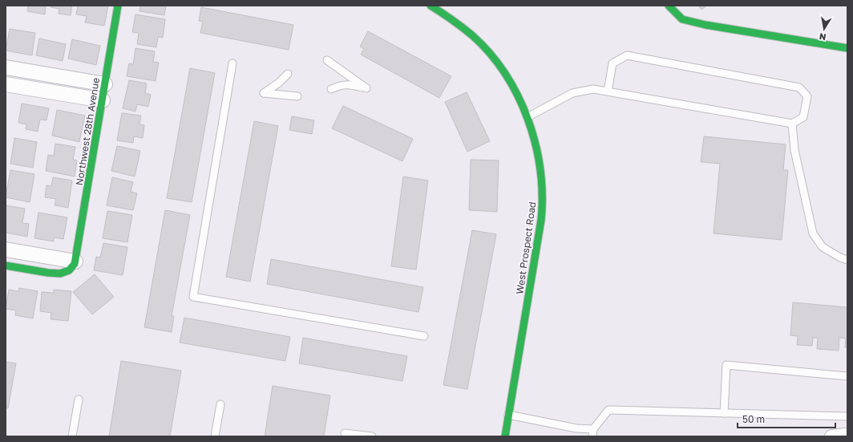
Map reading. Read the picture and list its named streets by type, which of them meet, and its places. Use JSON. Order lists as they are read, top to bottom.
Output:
{
  "streets": {
    "street": ["Northwest 28th Avenue", "West Prospect Road"]
  },
  "scale_bar": "50 m",
  "north": "bottom"
}
